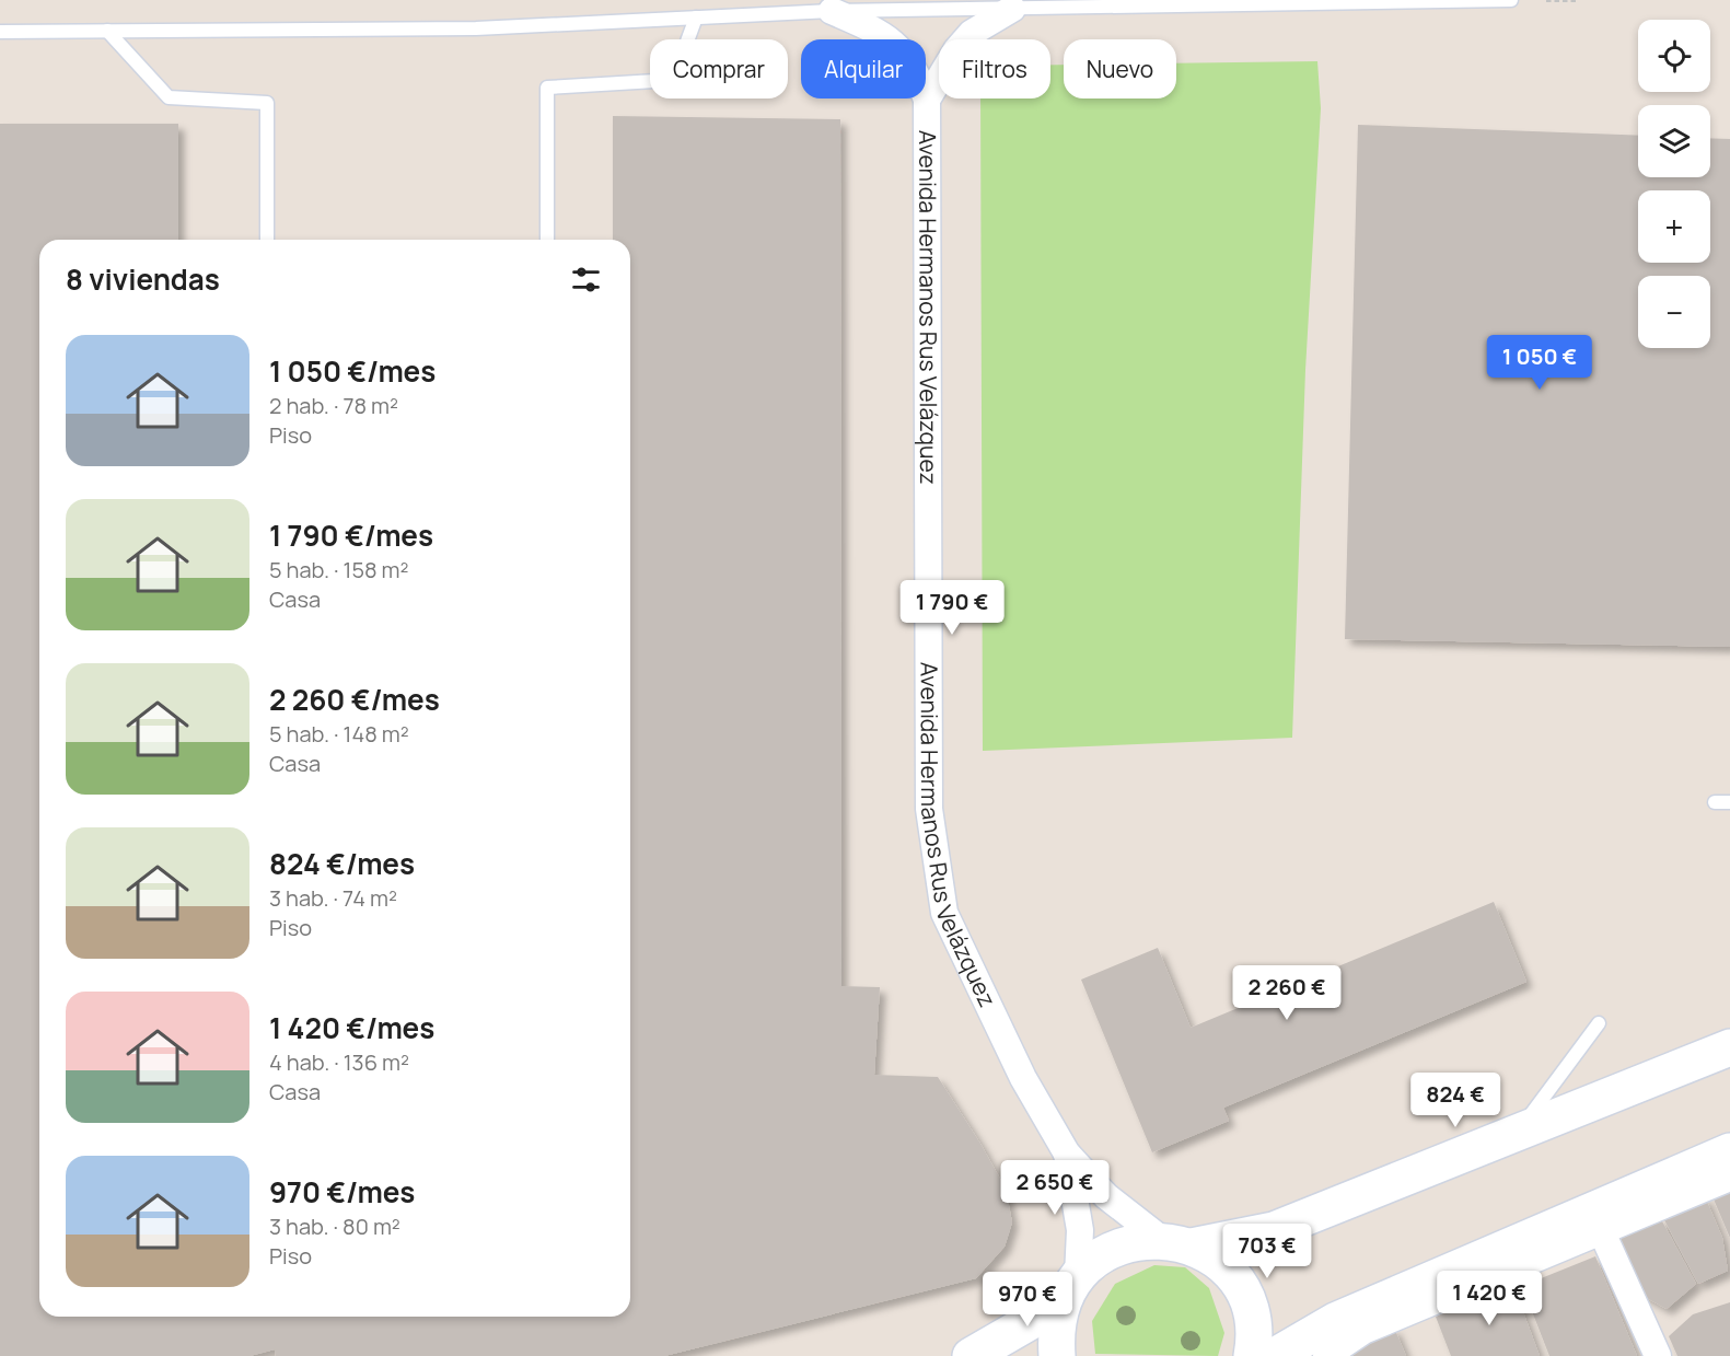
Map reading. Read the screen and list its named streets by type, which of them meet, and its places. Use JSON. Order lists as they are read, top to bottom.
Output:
{
  "streets": {
    "street": ["Avenida Hermanos Rus Velázquez"]
  },
  "page": {
    "map_buttons": ["+", "−"],
    "chip": [
      "Comprar",
      "Alquilar",
      "Filtros",
      "Nuevo"
    ],
    "heading": "8 viviendas",
    "list": [
      {
        "name": "1 050 €/mes",
        "note": "2 hab. · 78 m² · Piso"
      },
      {
        "name": "1 790 €/mes",
        "note": "5 hab. · 158 m² · Casa"
      },
      {
        "name": "2 260 €/mes",
        "note": "5 hab. · 148 m² · Casa"
      },
      {
        "name": "824 €/mes",
        "note": "3 hab. · 74 m² · Piso"
      },
      {
        "name": "1 420 €/mes",
        "note": "4 hab. · 136 m² · Casa"
      },
      {
        "name": "970 €/mes",
        "note": "3 hab. · 80 m² · Piso"
      }
    ],
    "price": [
      "1 050 €",
      "1 790 €",
      "2 260 €",
      "824 €",
      "2 650 €",
      "703 €",
      "1 420 €",
      "970 €"
    ]
  }
}
